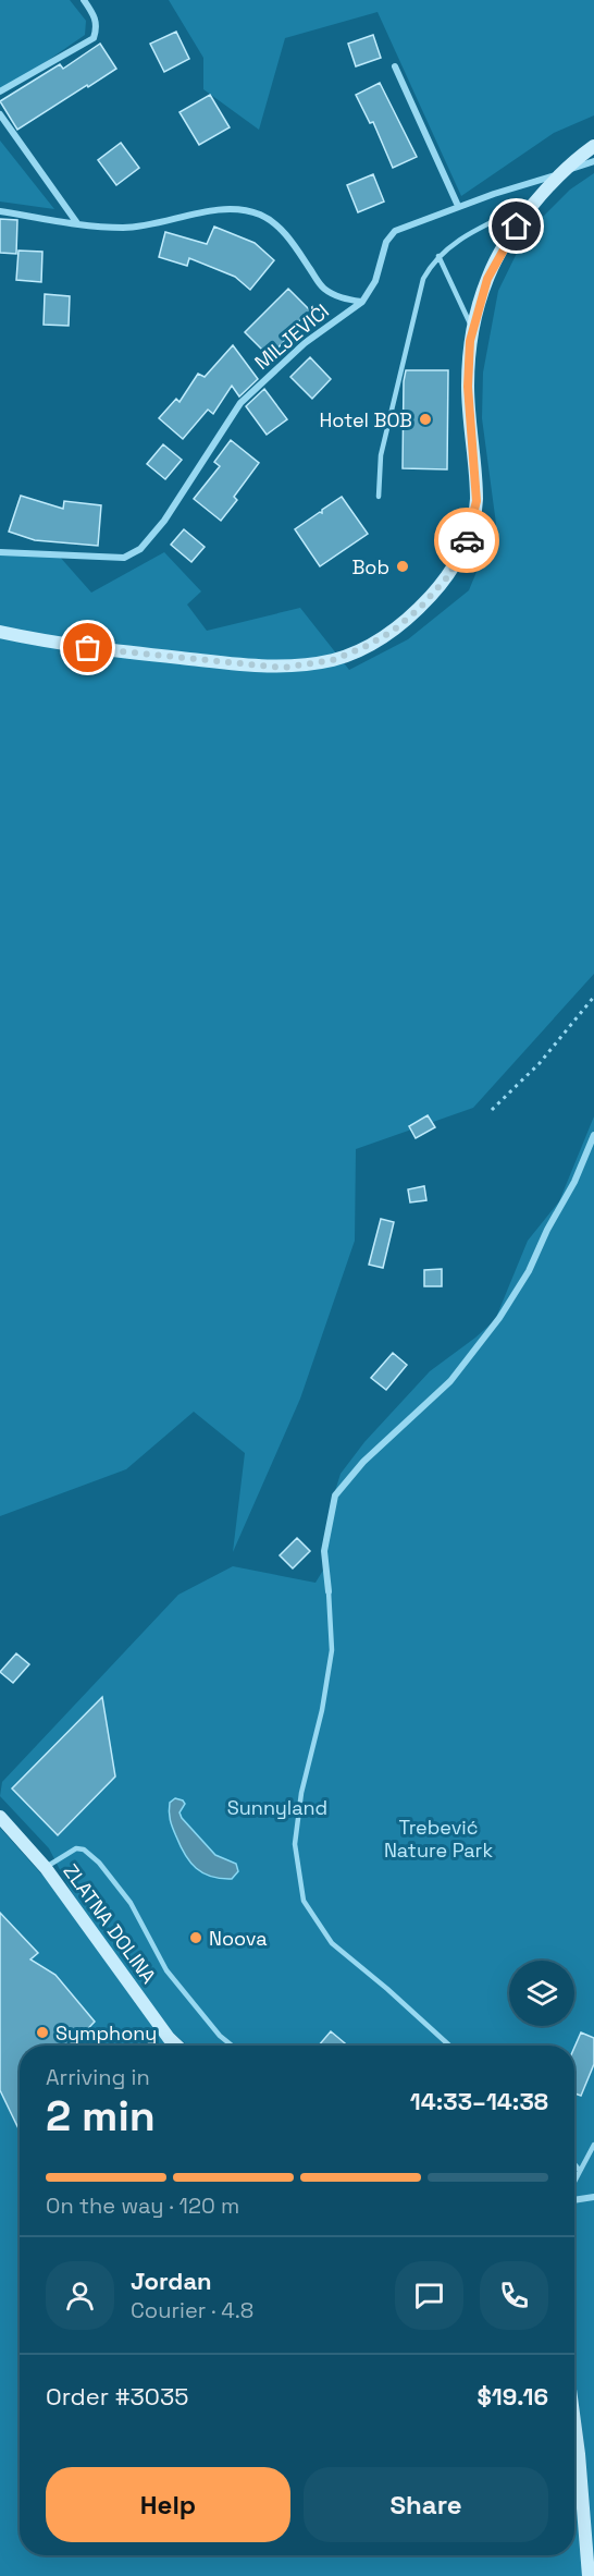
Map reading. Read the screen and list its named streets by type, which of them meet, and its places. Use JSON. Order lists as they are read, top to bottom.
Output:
{
  "streets": {
    "main road": ["ZLATNA DOLINA"],
    "street": ["MILJEVIĆI"]
  },
  "parks": ["Sunnyland", "Trebević Nature Park"],
  "places": [
    "Hotel BOB",
    "Bob",
    "Noova",
    "Symphony"
  ],
  "page": {
    "heading": ["2 min", "Arriving in", "14:33–14:38"],
    "panel": [
      "Jordan",
      "Courier · 4.8",
      "Order #3035",
      "$19.16"
    ],
    "bar": "On the way · 120 m",
    "buttons": ["Help", "Share"]
  }
}
